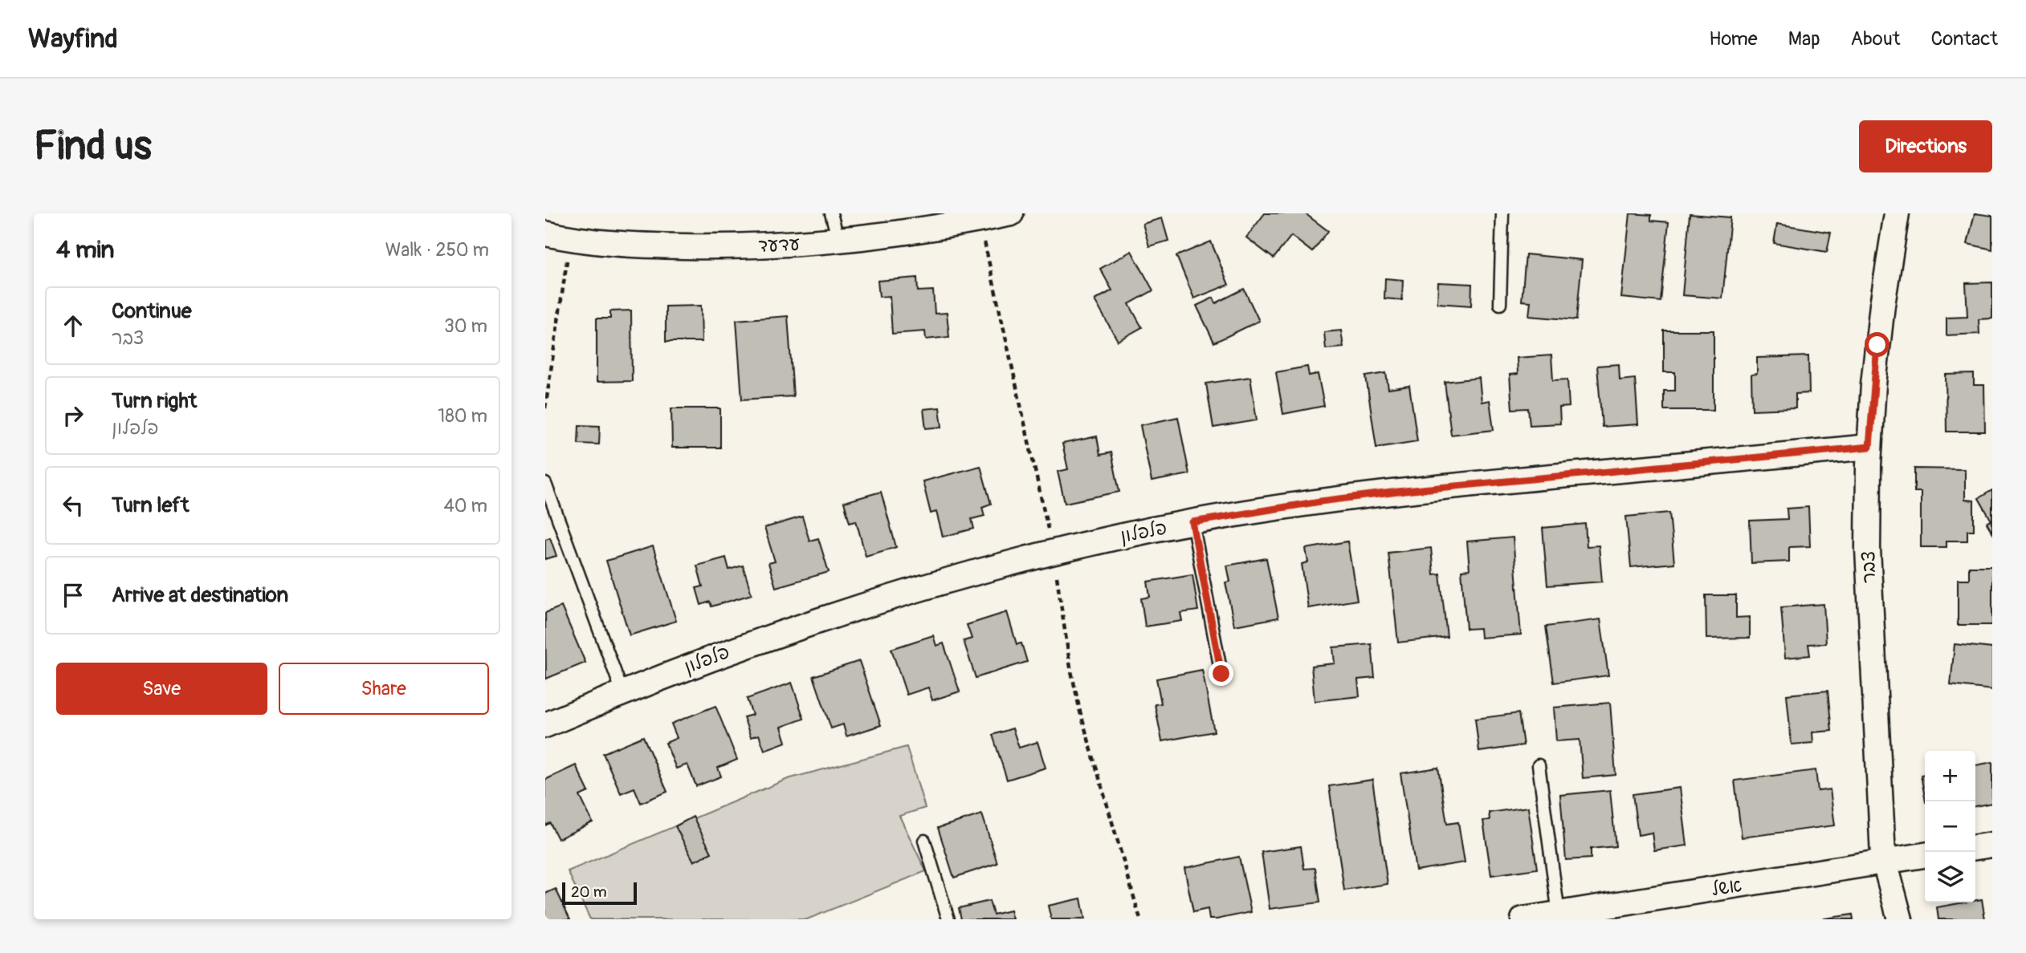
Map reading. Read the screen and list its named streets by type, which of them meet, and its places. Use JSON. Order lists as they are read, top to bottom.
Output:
{
  "streets": {
    "street": [
      "עדעד",
      "פלפלון",
      "צבר",
      "אשל"
    ]
  },
  "crossings": [
    ["פלפלון", "צבר"],
    ["צבר", "אשל"]
  ],
  "scale_bar": "20 m",
  "page": {
    "header": "Wayfind",
    "nav": [
      "Home",
      "Map",
      "About",
      "Contact"
    ],
    "buttons": [
      "Directions",
      ["Save", "Share"]
    ],
    "title": "Find us",
    "heading": ["4 min", "Walk · 250 m"],
    "list": [
      ["Continue", "צבר", "30 m"],
      ["Turn right", "פלפלון", "180 m"],
      ["Turn left", "40 m"],
      "Arrive at destination"
    ],
    "map_buttons": ["+", "−"],
    "scale": "20 m"
  }
}
